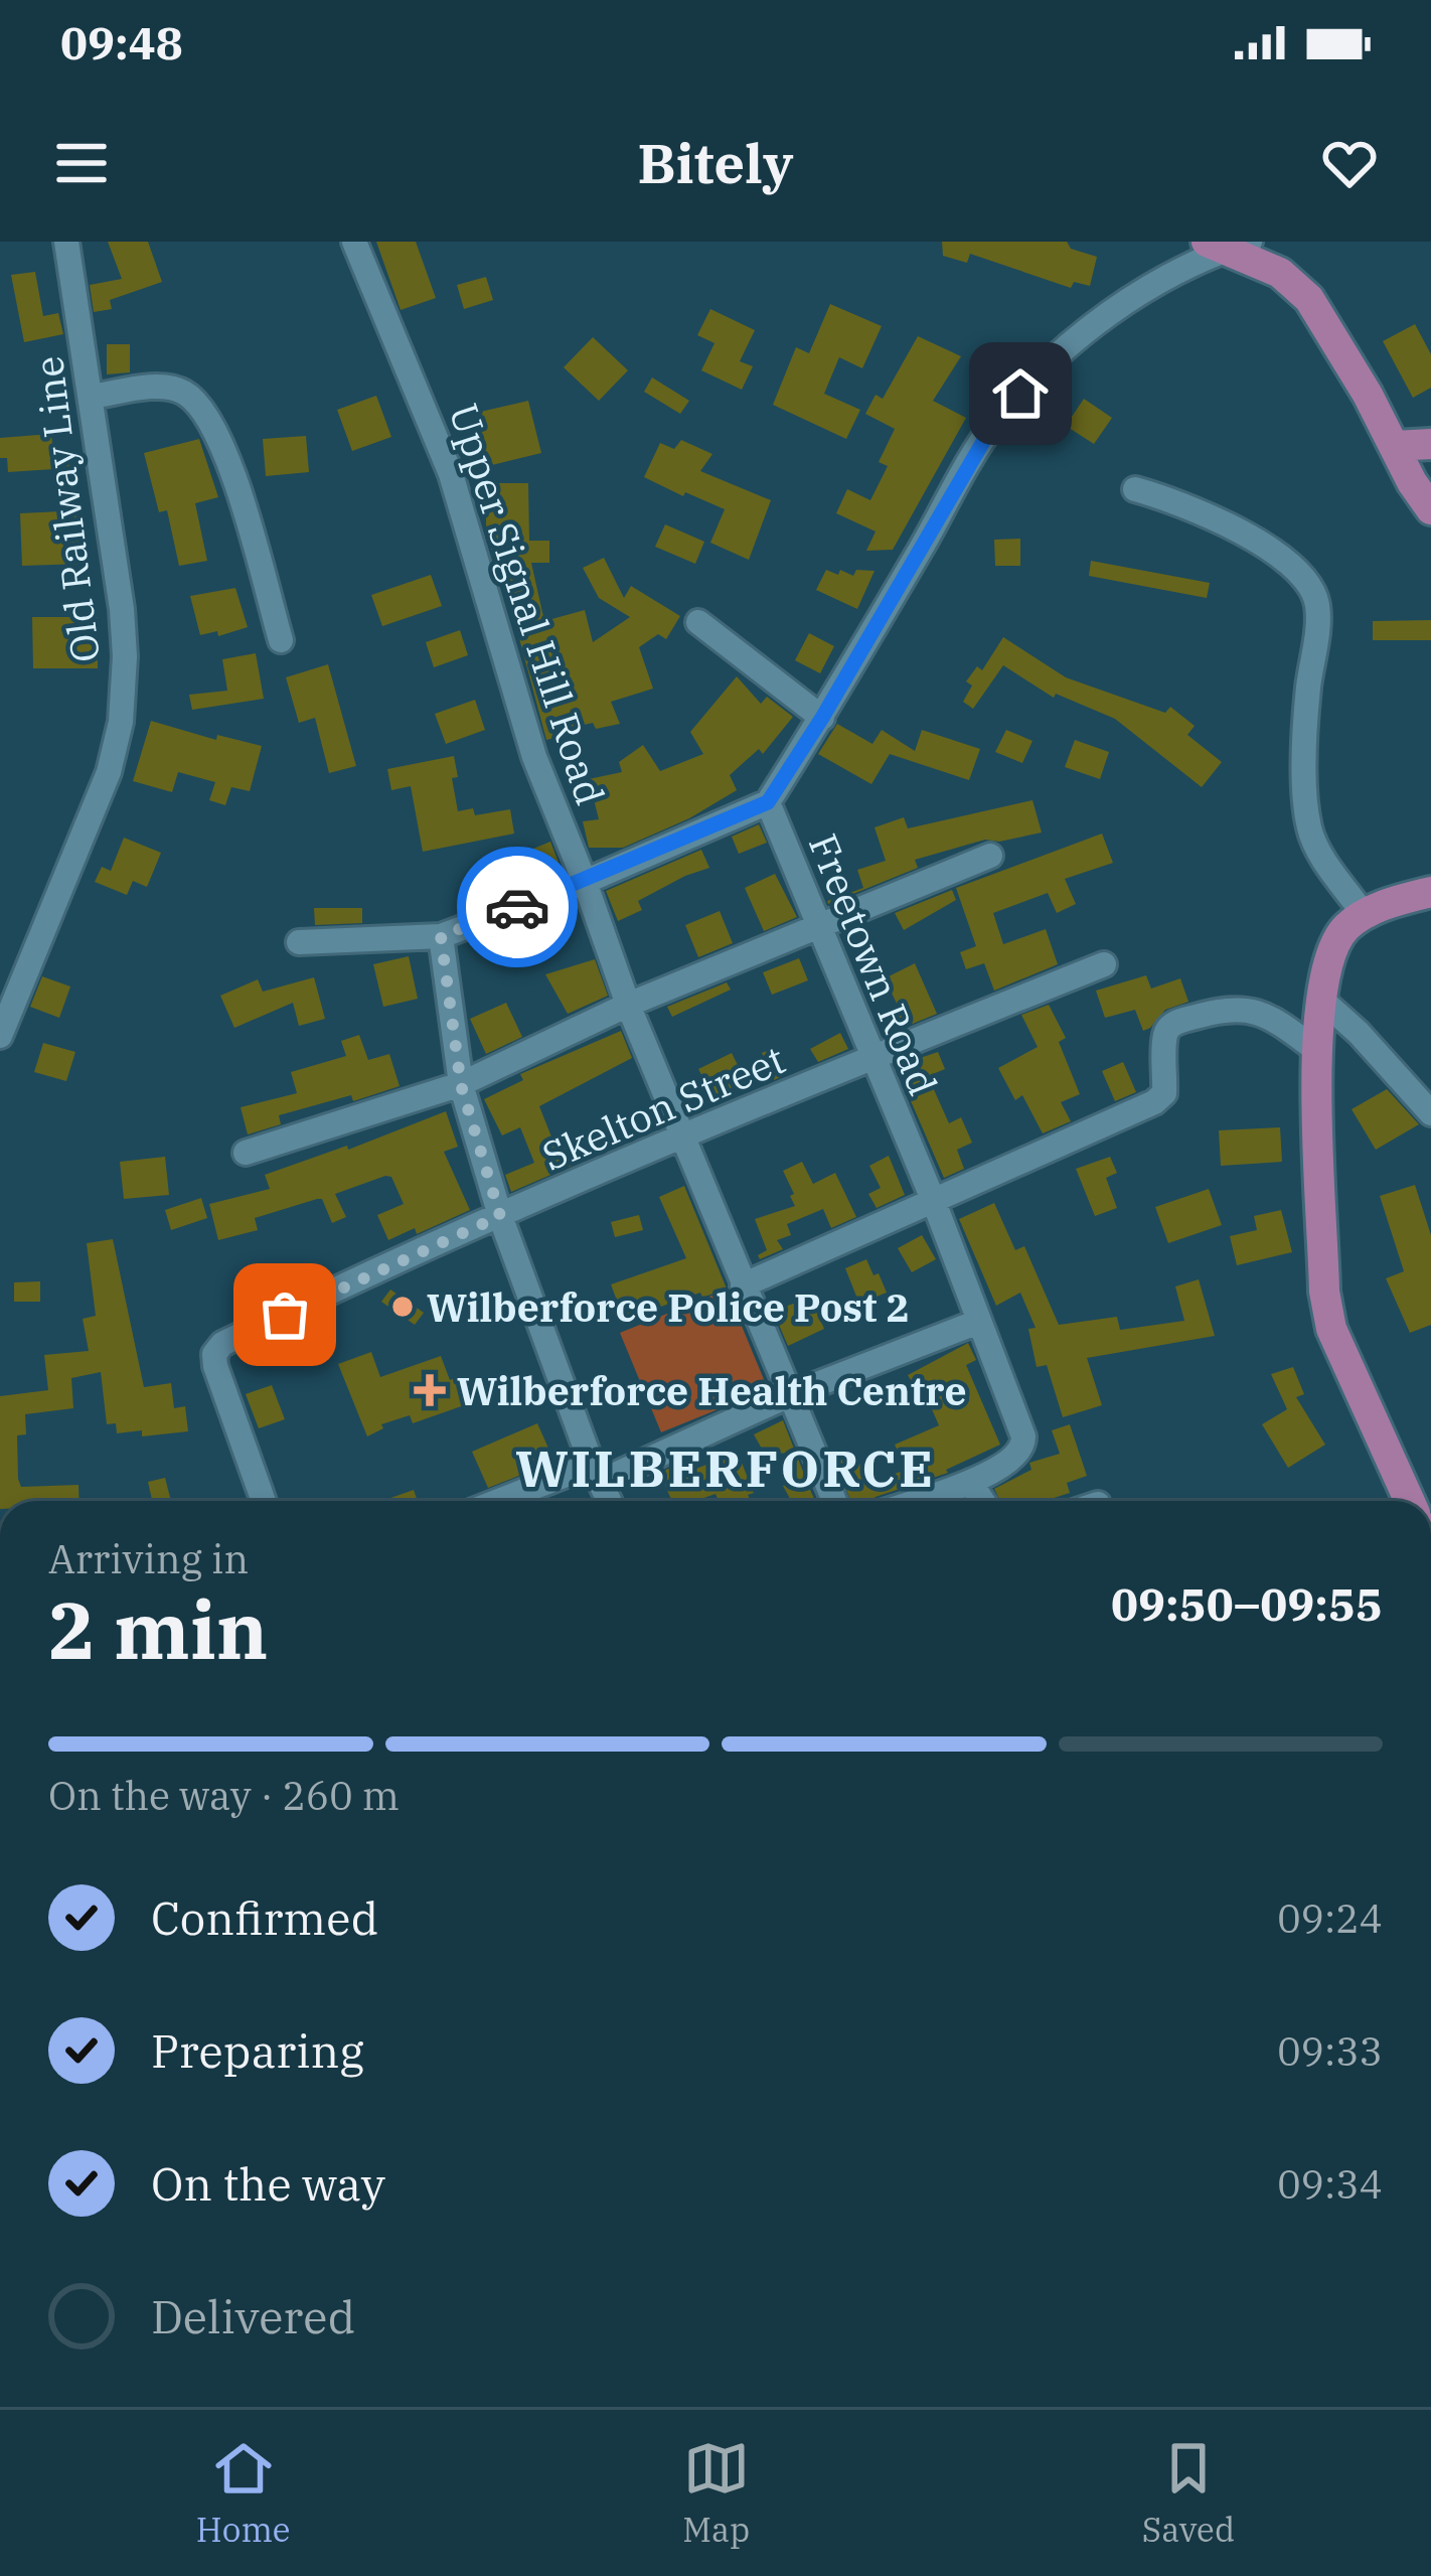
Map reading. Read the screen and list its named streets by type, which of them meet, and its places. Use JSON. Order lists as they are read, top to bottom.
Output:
{
  "streets": {
    "street": [
      "Old Railway Line",
      "Upper Signal Hill Road",
      "Freetown Road",
      "Skelton Street"
    ]
  },
  "crossings": [
    ["Upper Signal Hill Road", "Skelton Street"],
    ["Freetown Road", "Skelton Street"]
  ],
  "districts": ["WILBERFORCE"],
  "places": {
    "other": ["Wilberforce Police Post 2"],
    "health": ["Wilberforce Health Centre"]
  },
  "page": {
    "status": "09:48",
    "header": "Bitely",
    "heading": ["2 min", "Arriving in", "09:50–09:55"],
    "bar": "On the way · 260 m",
    "list": [
      ["Confirmed", "09:24"],
      ["Preparing", "09:33"],
      ["On the way", "09:34"],
      "Delivered"
    ],
    "tabs": ["Home", "Map", "Saved"]
  }
}
